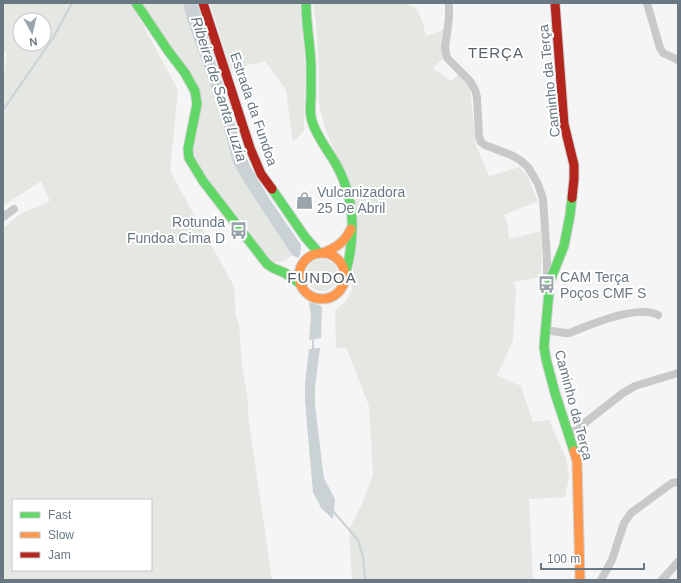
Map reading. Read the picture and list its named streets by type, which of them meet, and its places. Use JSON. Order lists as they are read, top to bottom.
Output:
{
  "streets": {
    "main road": ["Caminho da Terça", "Estrada da Fundoa"]
  },
  "districts": ["TERÇA", "FUNDOA"],
  "water": ["Ribeira de Santa Luzia"],
  "places": {
    "shop": ["Vulcanizadora 25 De Abril"],
    "bus stop": ["Rotunda Fundoa Cima D", "CAM Terça Poços CMF S"]
  },
  "legend": ["Fast", "Slow", "Jam"],
  "scale_bar": "100 m",
  "north": "bottom"
}
